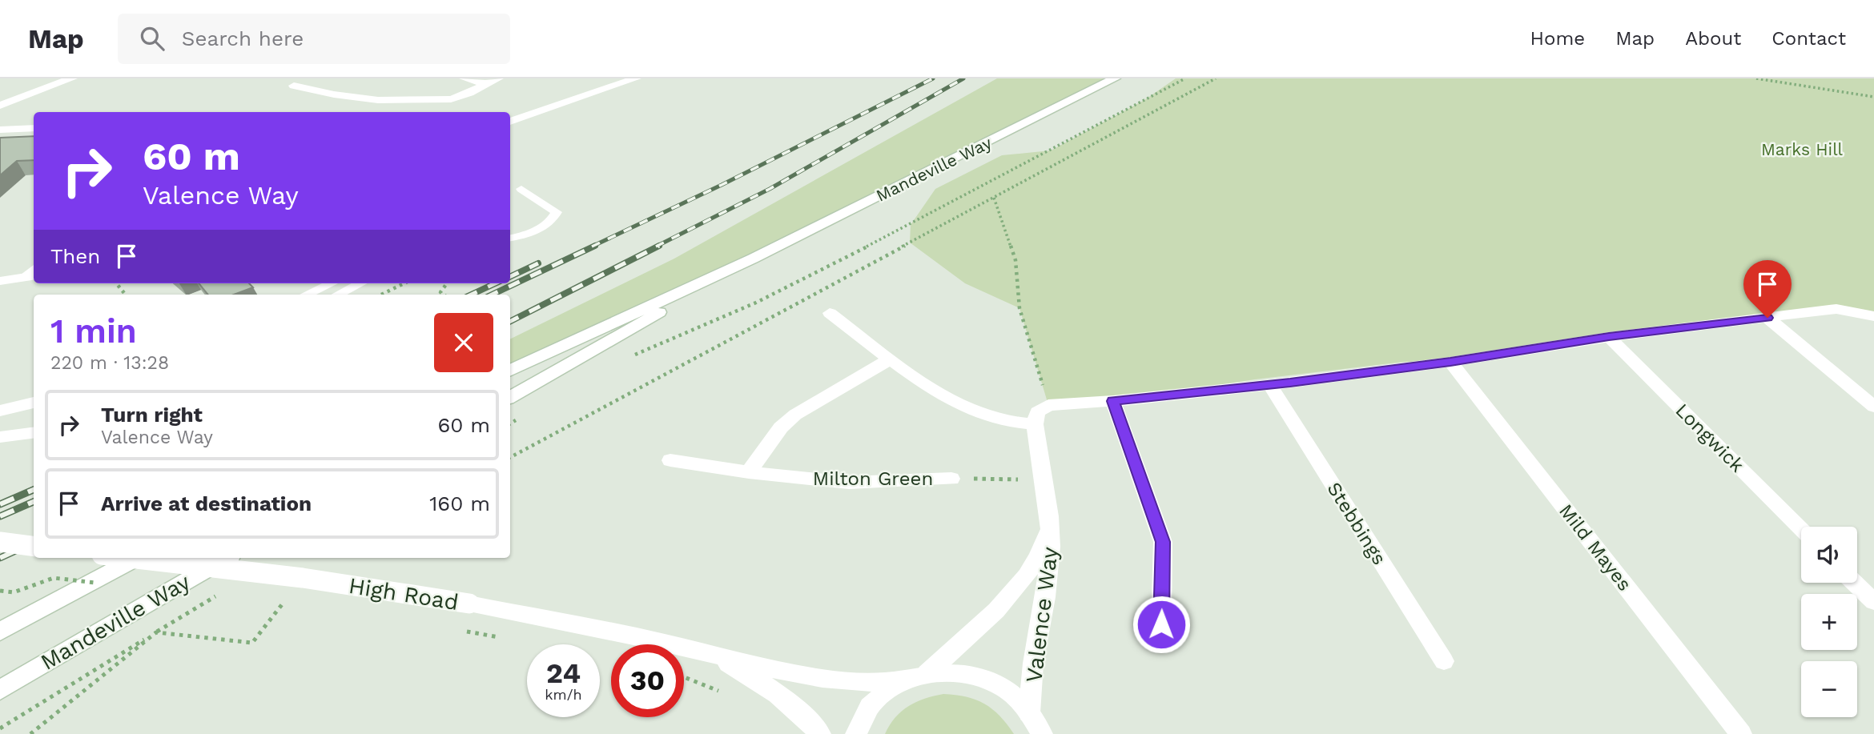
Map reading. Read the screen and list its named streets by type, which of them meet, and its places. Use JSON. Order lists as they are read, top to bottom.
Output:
{
  "streets": {
    "street": [
      "Mandeville Way",
      "Longwick",
      "Milton Green",
      "Stebbings",
      "Mild Mayes",
      "High Road",
      "Valence Way"
    ]
  },
  "crossings": [
    ["Milton Green", "Valence Way"],
    ["High Road", "Valence Way"]
  ],
  "parks": ["Marks Hill"],
  "page": {
    "header": "Map",
    "search": "Search here",
    "nav": [
      "Home",
      "Map",
      "About",
      "Contact"
    ],
    "turn": ["60 m", "Valence Way"],
    "then": "Then",
    "heading": ["1 min", "220 m · 13:28"],
    "list": [
      {
        "name": "Turn right",
        "note": "Valence Way",
        "value": "60 m"
      },
      {
        "name": "Arrive at destination",
        "value": "160 m"
      }
    ],
    "map_buttons": ["+", "−"],
    "speed": "24 km/h",
    "limit": "30"
  }
}
